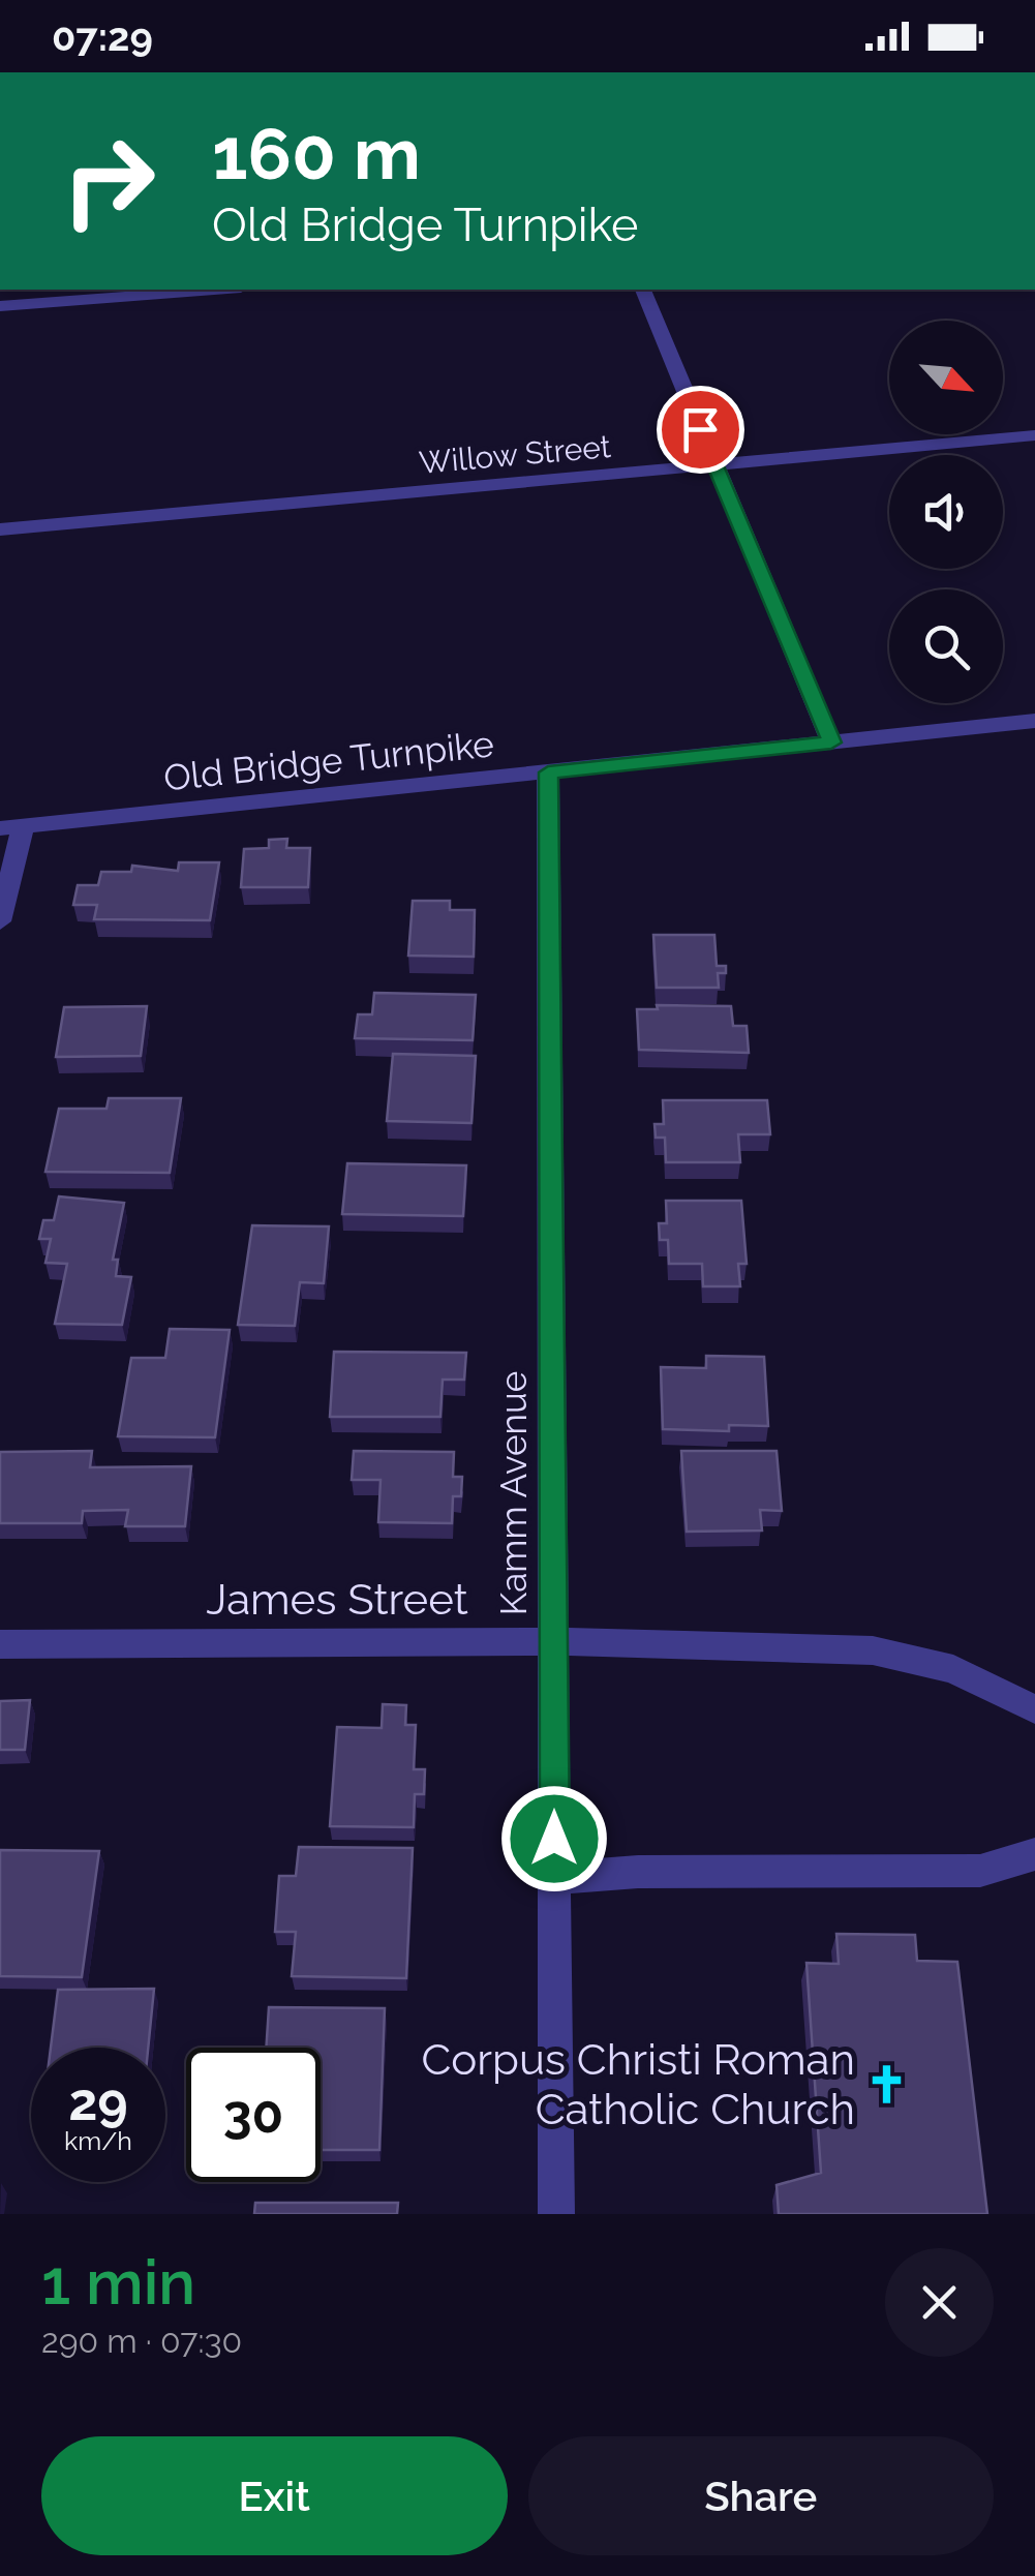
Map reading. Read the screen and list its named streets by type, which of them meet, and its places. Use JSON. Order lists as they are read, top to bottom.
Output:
{
  "streets": {
    "street": [
      "Willow Street",
      "Old Bridge Turnpike",
      "Kamm Avenue",
      "James Street"
    ]
  },
  "crossings": [
    ["Old Bridge Turnpike", "Kamm Avenue"],
    ["Kamm Avenue", "James Street"]
  ],
  "places": {
    "church": ["Corpus Christi Roman Catholic Church"]
  },
  "north": "bottom right",
  "page": {
    "status": "07:29",
    "turn": ["160 m", "Old Bridge Turnpike"],
    "speed": "29 km/h",
    "limit": "30",
    "heading": ["1 min", "290 m · 07:30"],
    "buttons": ["Exit", "Share"]
  }
}
